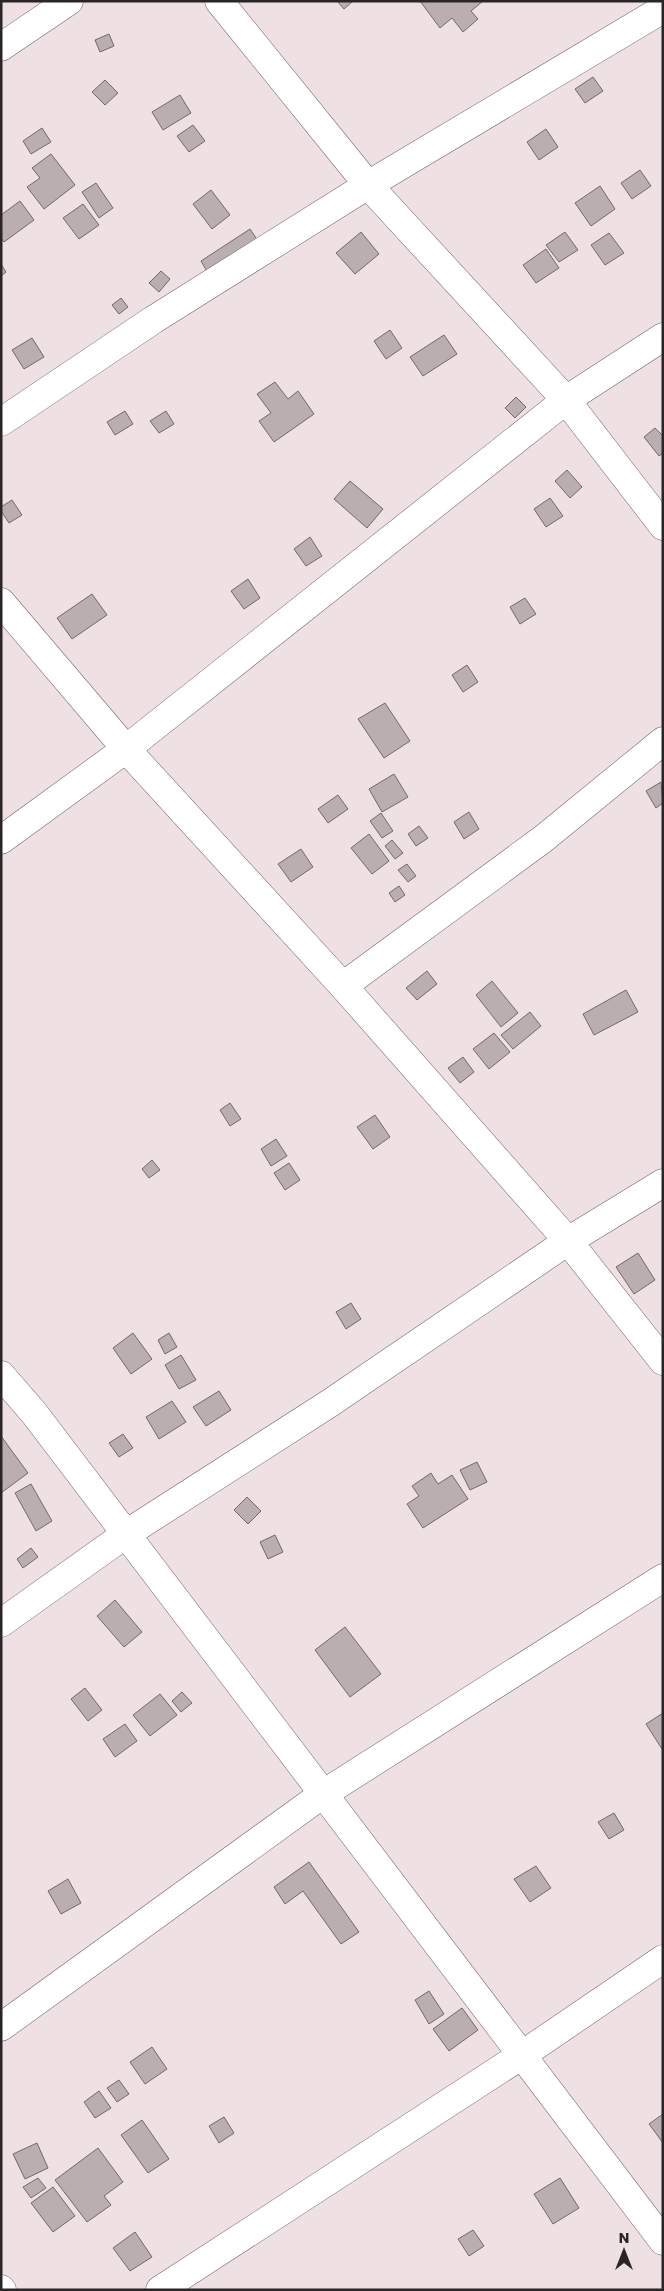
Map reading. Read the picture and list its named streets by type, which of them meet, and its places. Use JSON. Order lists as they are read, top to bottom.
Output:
{
  "north": "top"
}
